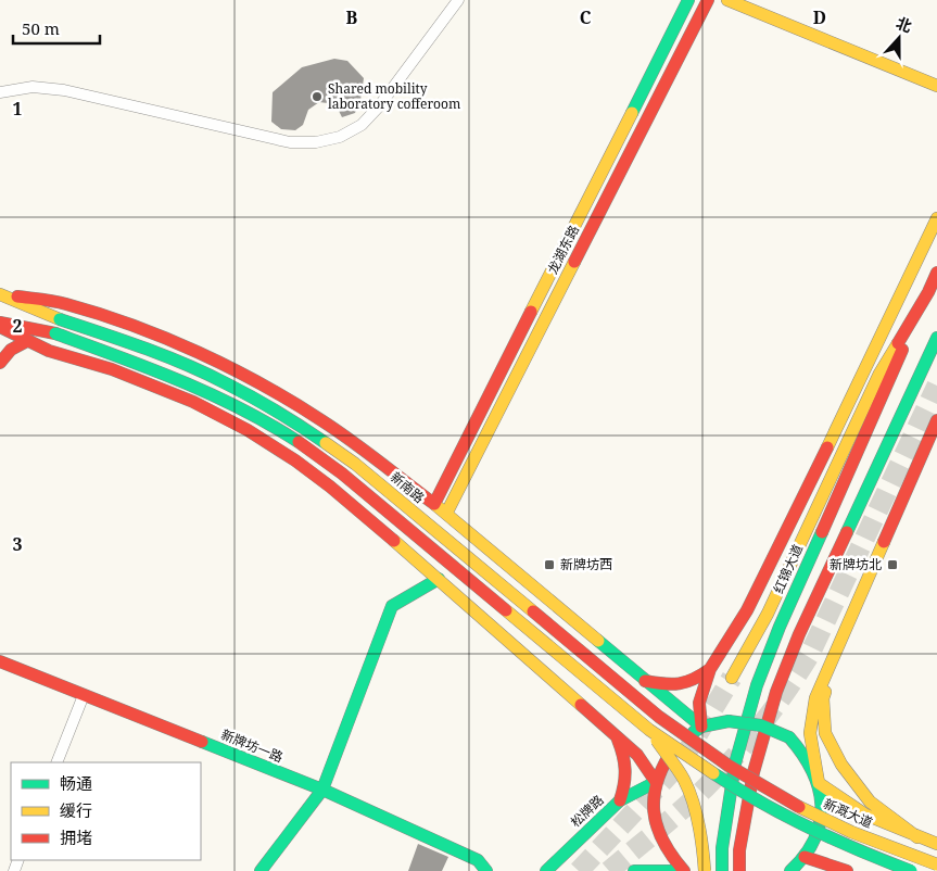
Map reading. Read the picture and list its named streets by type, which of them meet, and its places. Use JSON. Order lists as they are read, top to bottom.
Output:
{
  "streets": {
    "main road": [
      "龙湖东路",
      "新南路",
      "红锦大道",
      "新牌坊一路",
      "松牌路",
      "新溉大道"
    ]
  },
  "crossings": [
    ["龙湖东路", "新南路"],
    ["新南路", "红锦大道"],
    ["新南路", "新溉大道"]
  ],
  "places": {
    "other": ["Shared mobility laboratory cofferoom"],
    "transit": ["新牌坊西", "新牌坊北"]
  },
  "legend": ["畅通", "缓行", "拥堵"],
  "scale_bar": "50 m",
  "north": "top",
  "grid": {
    "columns": ["B", "C", "D"],
    "rows": ["1", "2", "3"]
  }
}
